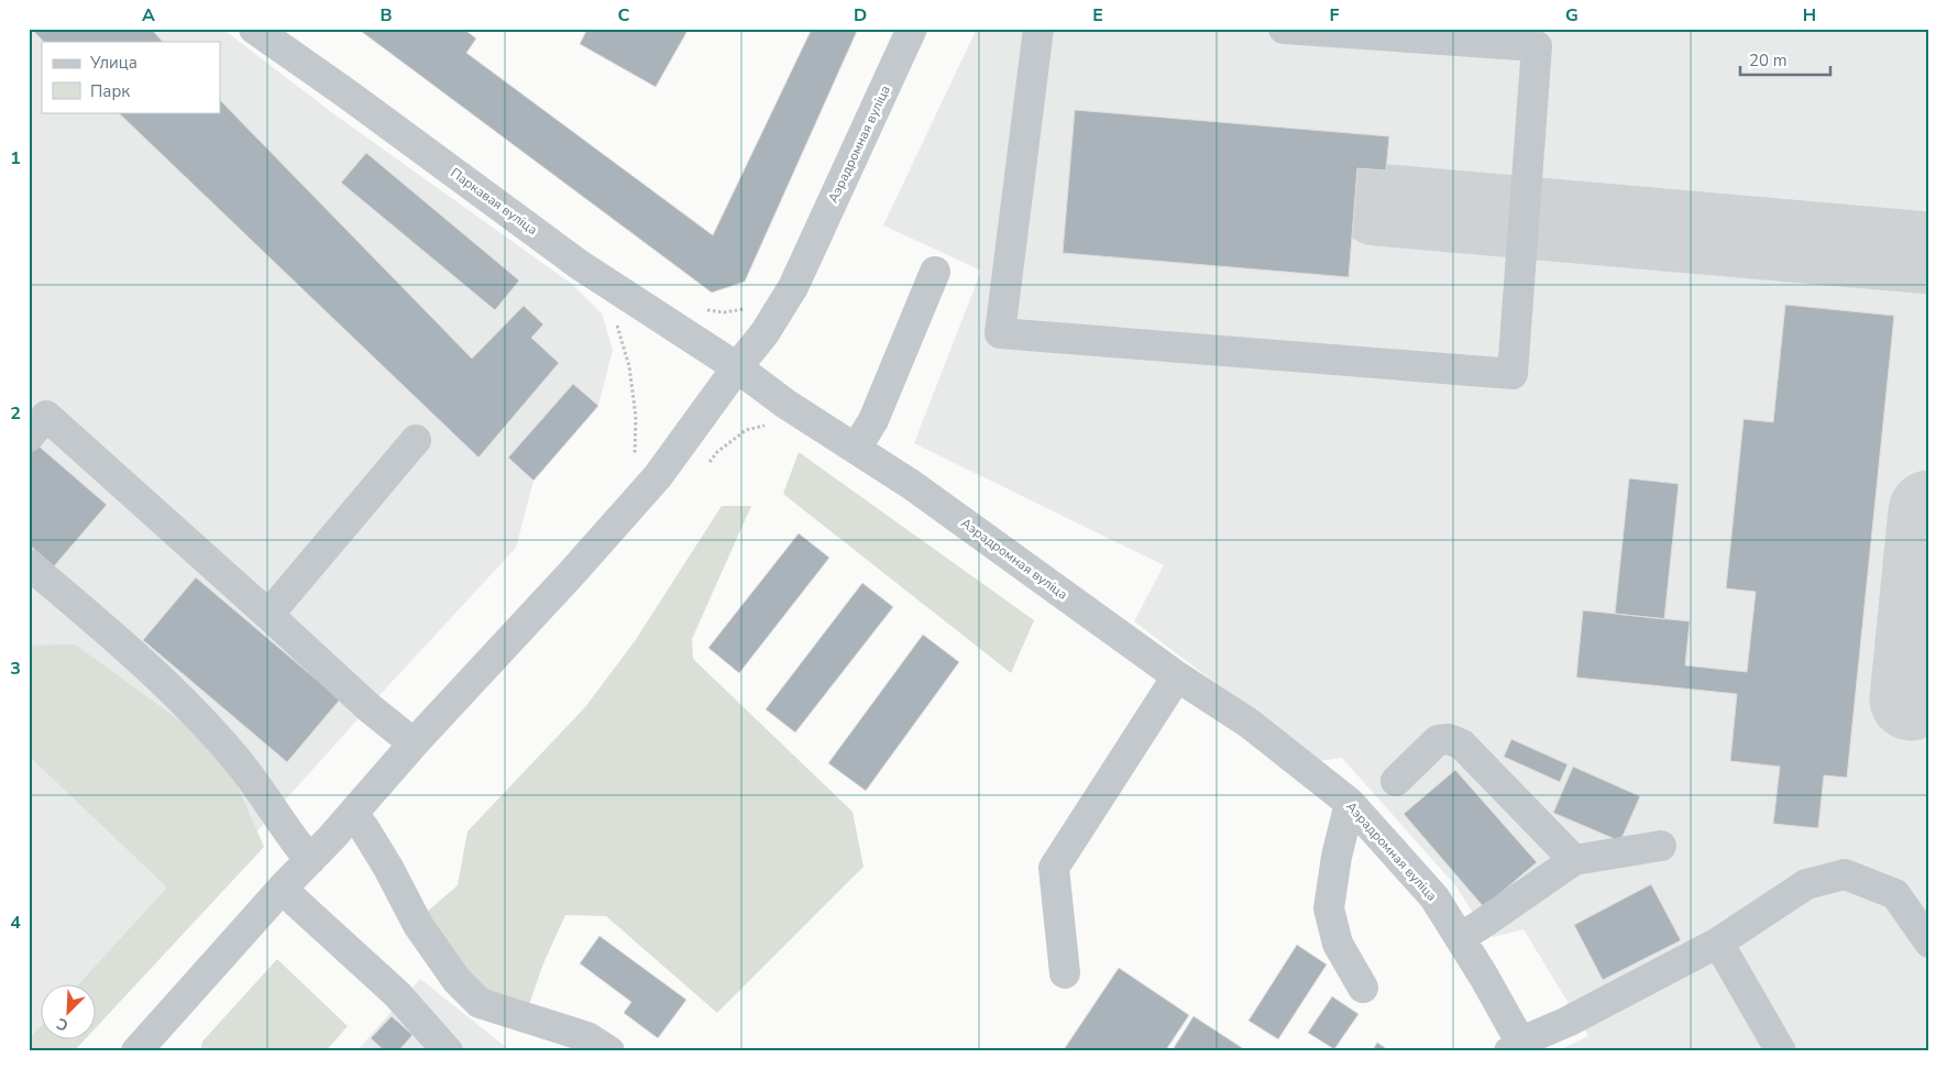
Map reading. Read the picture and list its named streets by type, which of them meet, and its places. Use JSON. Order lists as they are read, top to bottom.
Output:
{
  "streets": {
    "street": ["Аэрадромная вуліца", "Паркавая вуліца"]
  },
  "crossings": [
    ["Аэрадромная вуліца", "Паркавая вуліца"]
  ],
  "legend": ["Улица", "Парк"],
  "scale_bar": "20 m",
  "north": "bottom left",
  "grid": {
    "columns": [
      "A",
      "B",
      "C",
      "D",
      "E",
      "F",
      "G",
      "H"
    ],
    "rows": [
      "1",
      "2",
      "3",
      "4"
    ]
  }
}
